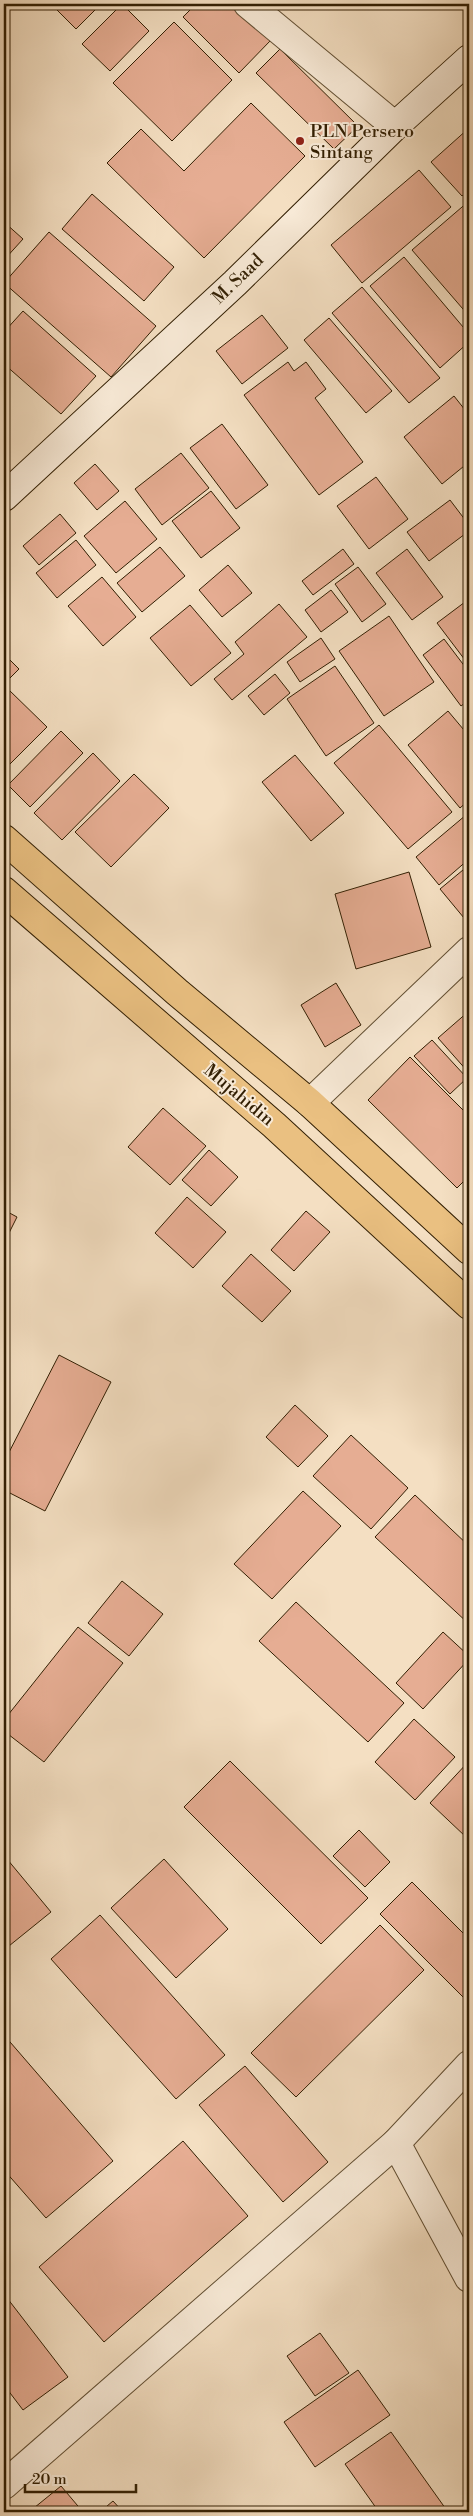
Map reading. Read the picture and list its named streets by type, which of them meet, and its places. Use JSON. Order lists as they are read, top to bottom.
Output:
{
  "streets": {
    "main road": ["Mujahidin"],
    "street": ["M. Saad"]
  },
  "places": ["PLN Persero Sintang"],
  "scale_bar": "20 m"
}
